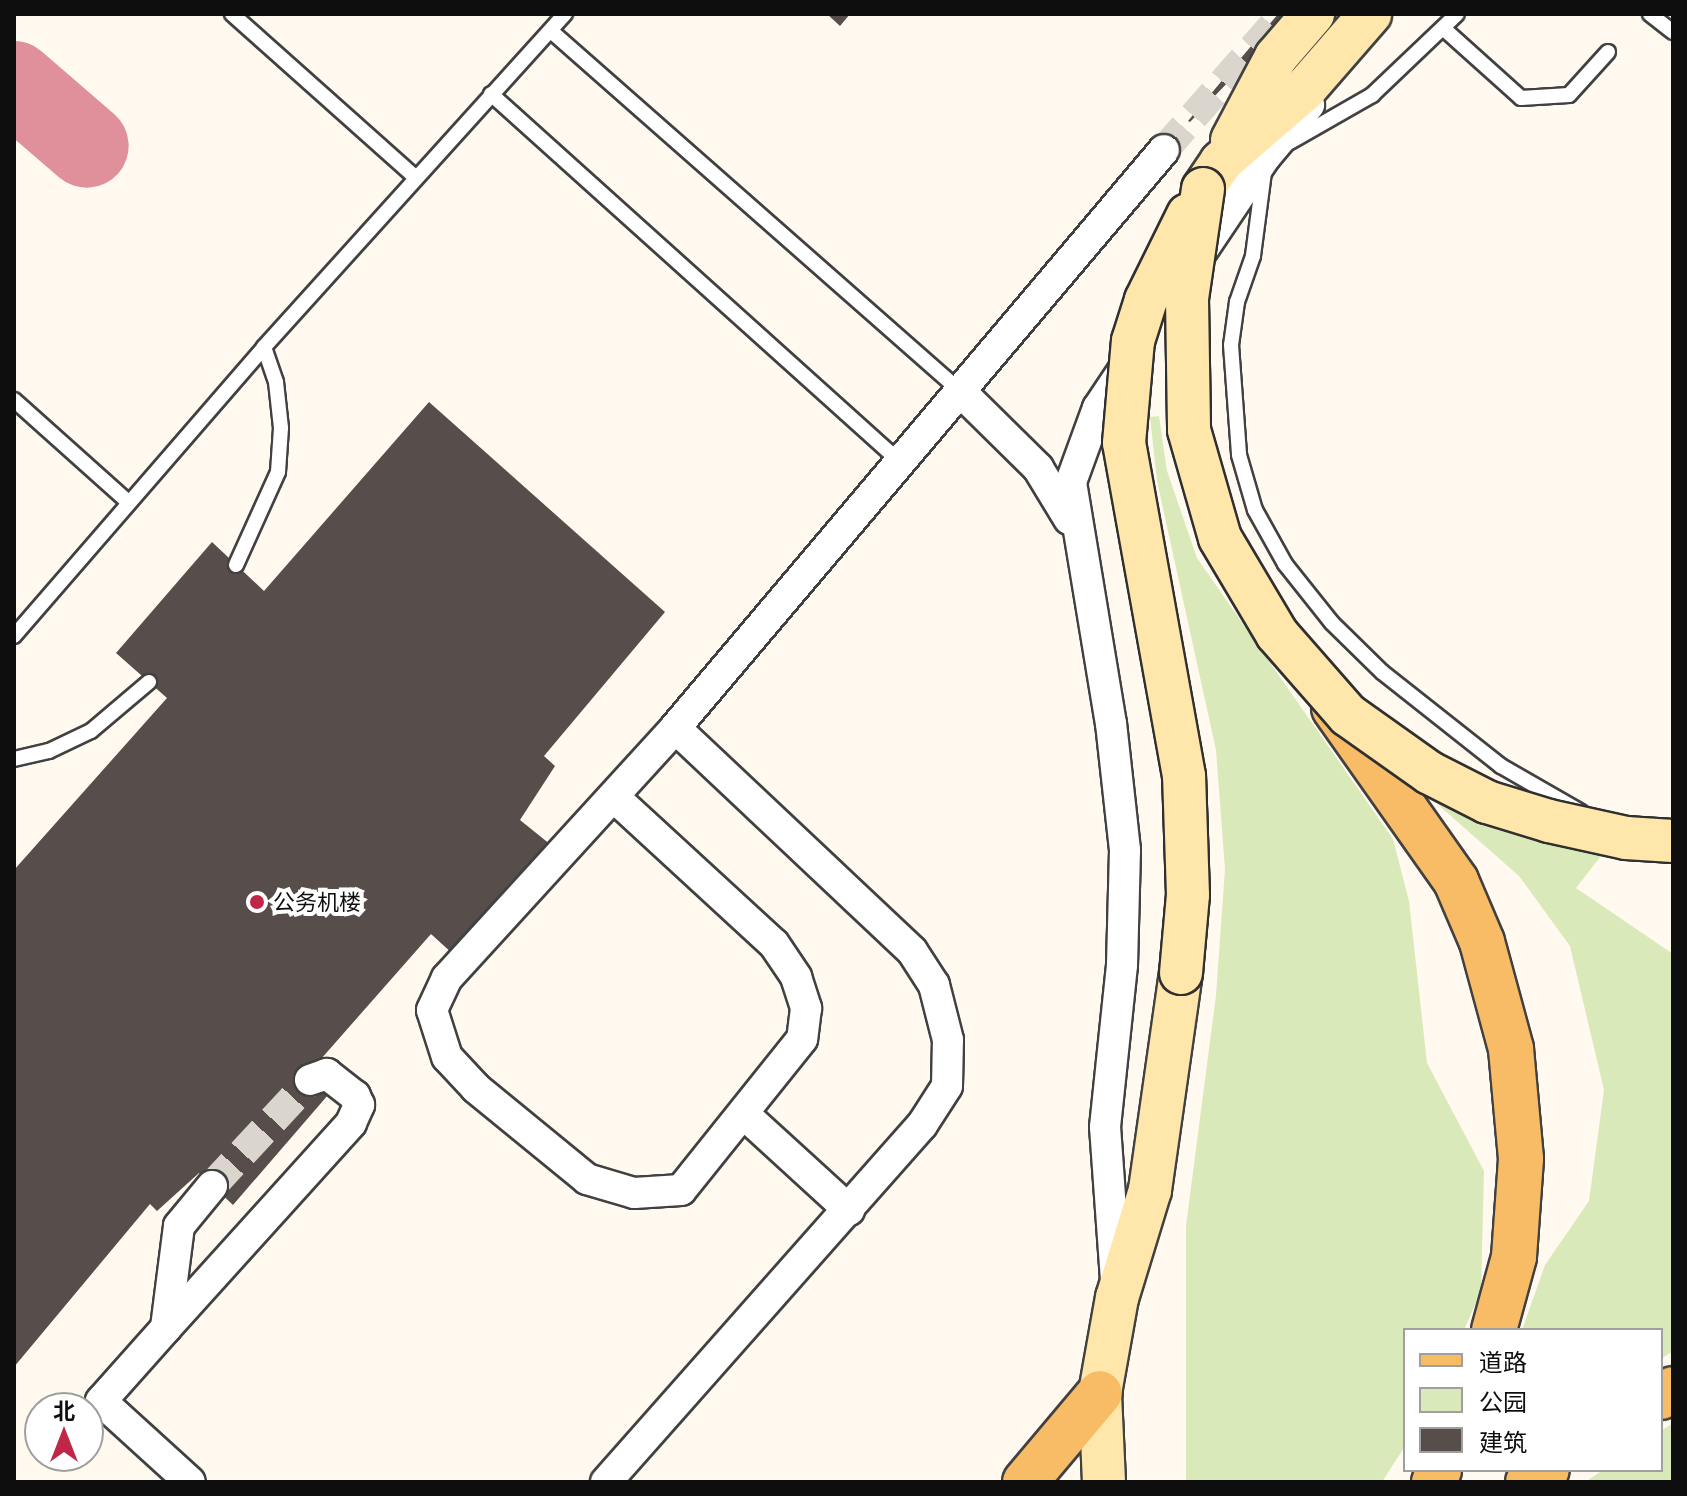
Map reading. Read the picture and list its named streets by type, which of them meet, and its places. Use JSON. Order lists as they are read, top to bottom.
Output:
{
  "places": ["公务机楼"],
  "legend": ["道路", "公园", "建筑"],
  "north": "top"
}
